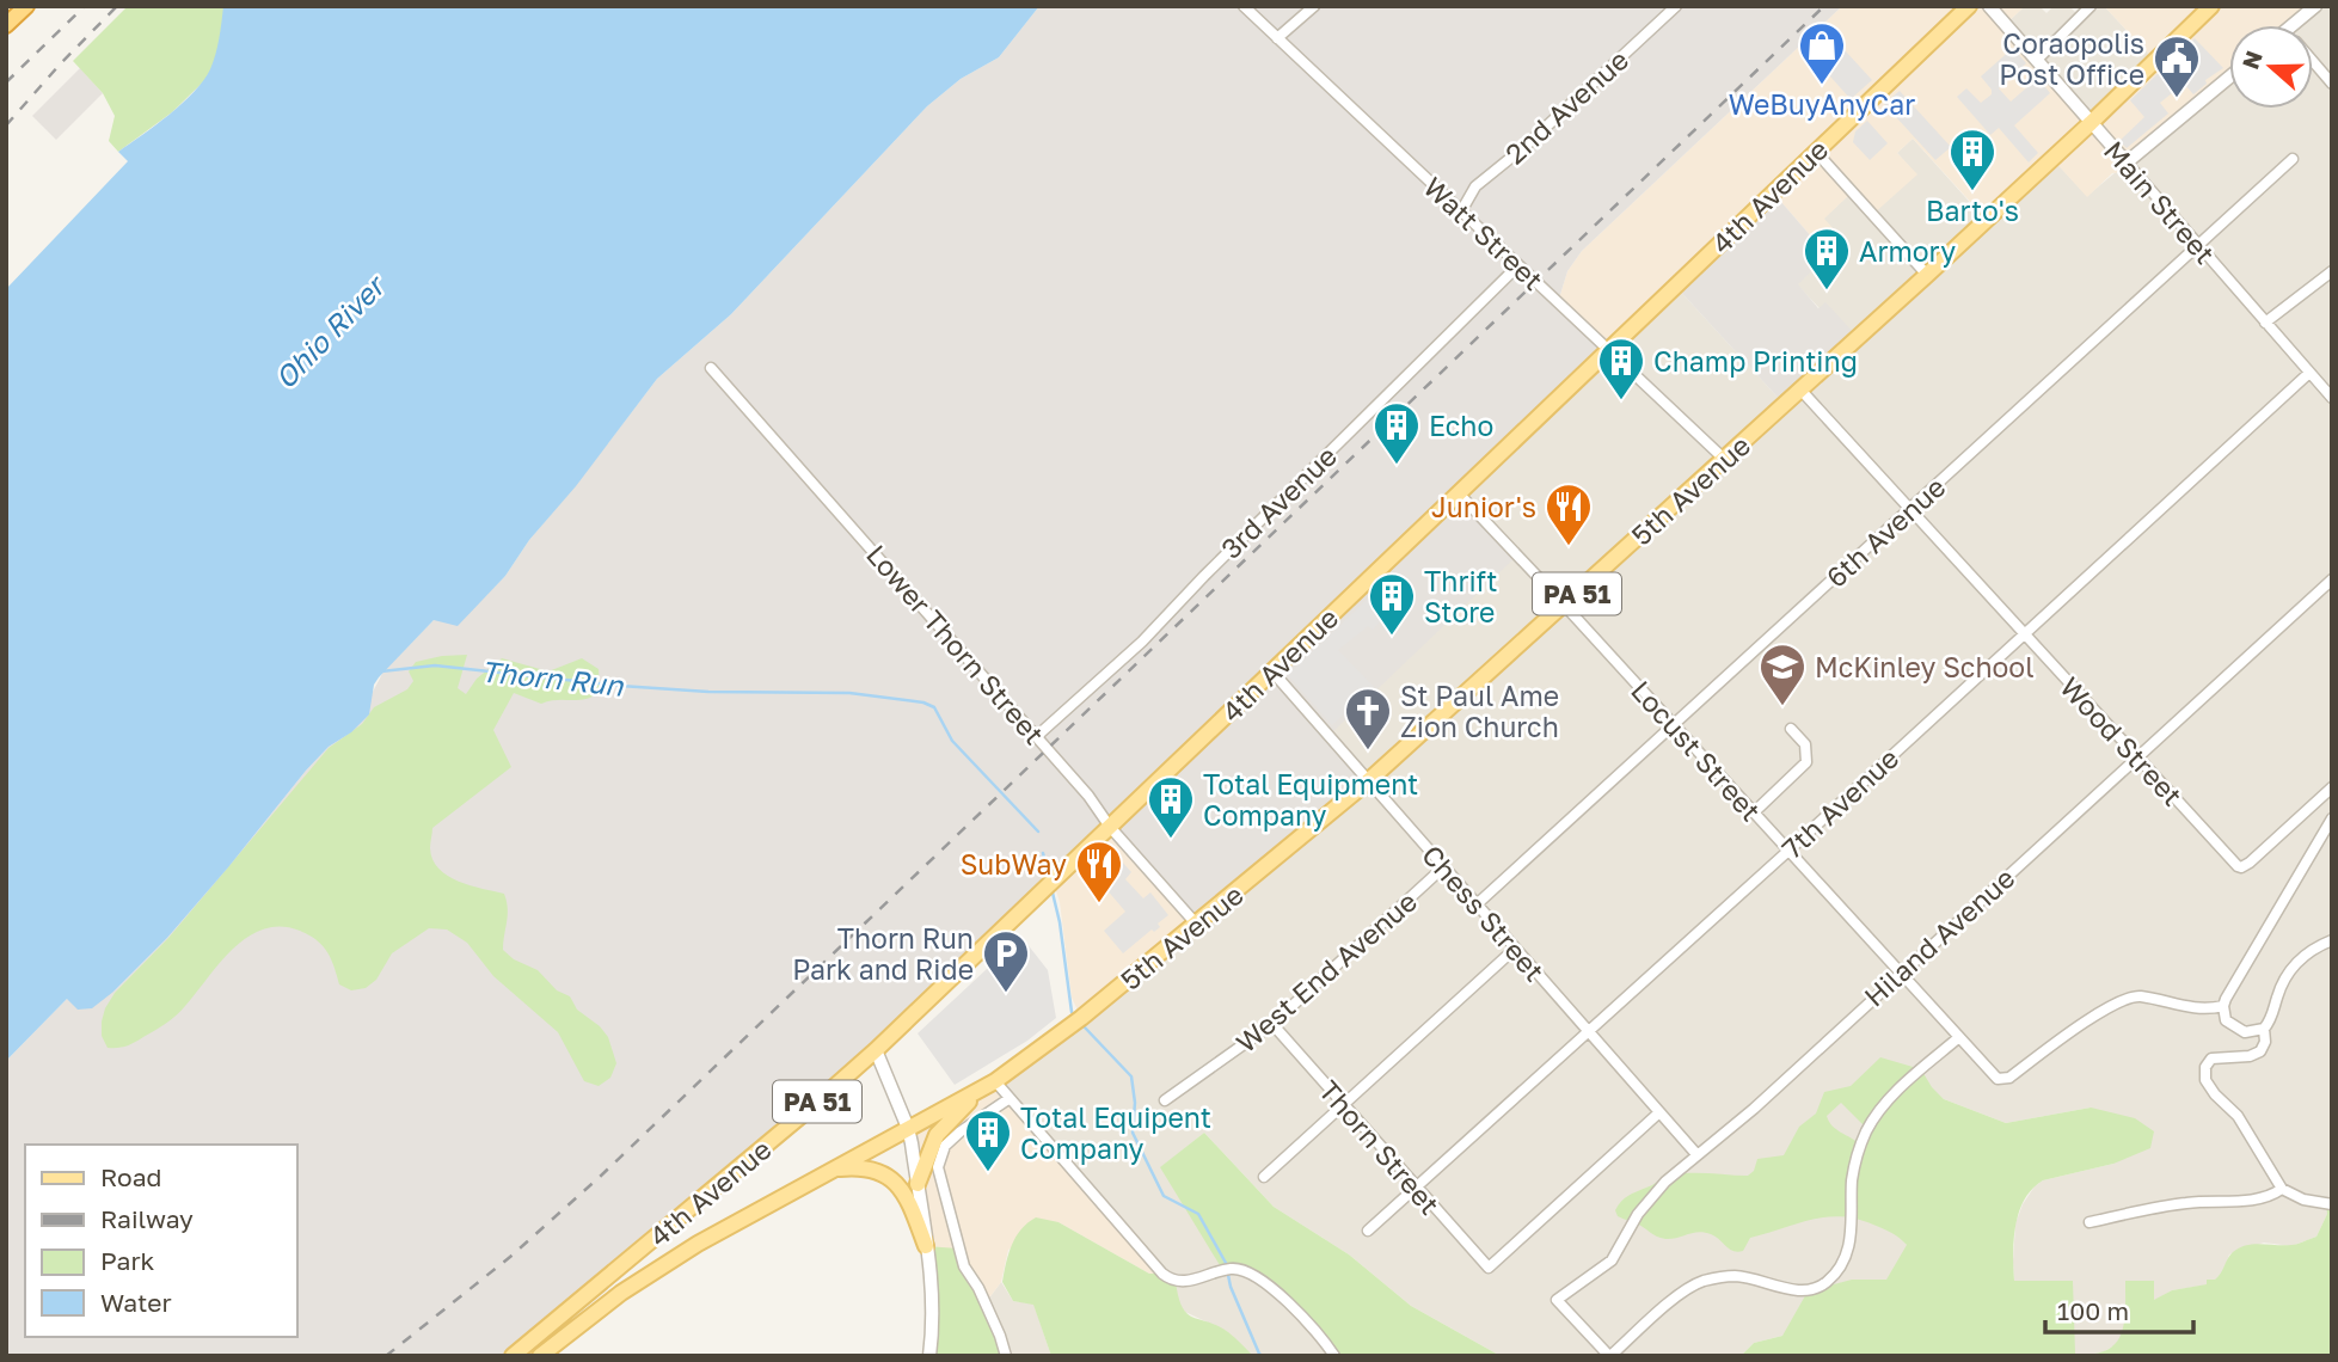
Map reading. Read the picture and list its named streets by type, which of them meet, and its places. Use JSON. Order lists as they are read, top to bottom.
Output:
{
  "streets": {
    "main road": ["4th Avenue", "5th Avenue", "PA 51"],
    "street": [
      "2nd Avenue",
      "Main Street",
      "Watt Street",
      "3rd Avenue",
      "6th Avenue",
      "Lower Thorn Street",
      "Wood Street",
      "Locust Street",
      "7th Avenue",
      "Chess Street",
      "Hiland Avenue",
      "West End Avenue",
      "Thorn Street"
    ]
  },
  "crossings": [
    ["2nd Avenue", "Watt Street"],
    ["4th Avenue", "Watt Street"],
    ["4th Avenue", "PA 51"],
    ["4th Avenue", "Lower Thorn Street"],
    ["4th Avenue", "Locust Street"],
    ["4th Avenue", "Chess Street"],
    ["Main Street", "5th Avenue"],
    ["Main Street", "6th Avenue"],
    ["Main Street", "7th Avenue"],
    ["Watt Street", "5th Avenue"],
    ["Watt Street", "3rd Avenue"],
    ["5th Avenue", "PA 51"],
    ["5th Avenue", "Lower Thorn Street"],
    ["5th Avenue", "Wood Street"],
    ["5th Avenue", "Locust Street"],
    ["5th Avenue", "Chess Street"],
    ["3rd Avenue", "Lower Thorn Street"],
    ["6th Avenue", "Wood Street"],
    ["6th Avenue", "Locust Street"],
    ["6th Avenue", "Chess Street"],
    ["Wood Street", "7th Avenue"],
    ["Wood Street", "Hiland Avenue"],
    ["Locust Street", "7th Avenue"],
    ["Locust Street", "Hiland Avenue"],
    ["7th Avenue", "Chess Street"],
    ["7th Avenue", "Thorn Street"],
    ["Chess Street", "Hiland Avenue"],
    ["Chess Street", "West End Avenue"],
    ["Chess Street", "Thorn Street"],
    ["West End Avenue", "Thorn Street"]
  ],
  "water": ["Ohio River", "Thorn Run"],
  "places": {
    "shop": ["WeBuyAnyCar"],
    "public building": ["Coraopolis Post Office"],
    "building": [
      "Barto's",
      "Armory",
      "Champ Printing",
      "Echo",
      "Thrift Store",
      "Total Equipment Company",
      "Total Equipent Company"
    ],
    "restaurant": ["Junior's", "SubWay"],
    "school or university": ["McKinley School"],
    "church": ["St Paul Ame Zion Church"],
    "parking": ["Thorn Run Park and Ride"]
  },
  "legend": [
    "Road",
    "Railway",
    "Park",
    "Water"
  ],
  "scale_bar": "100 m",
  "north": "left"
}
